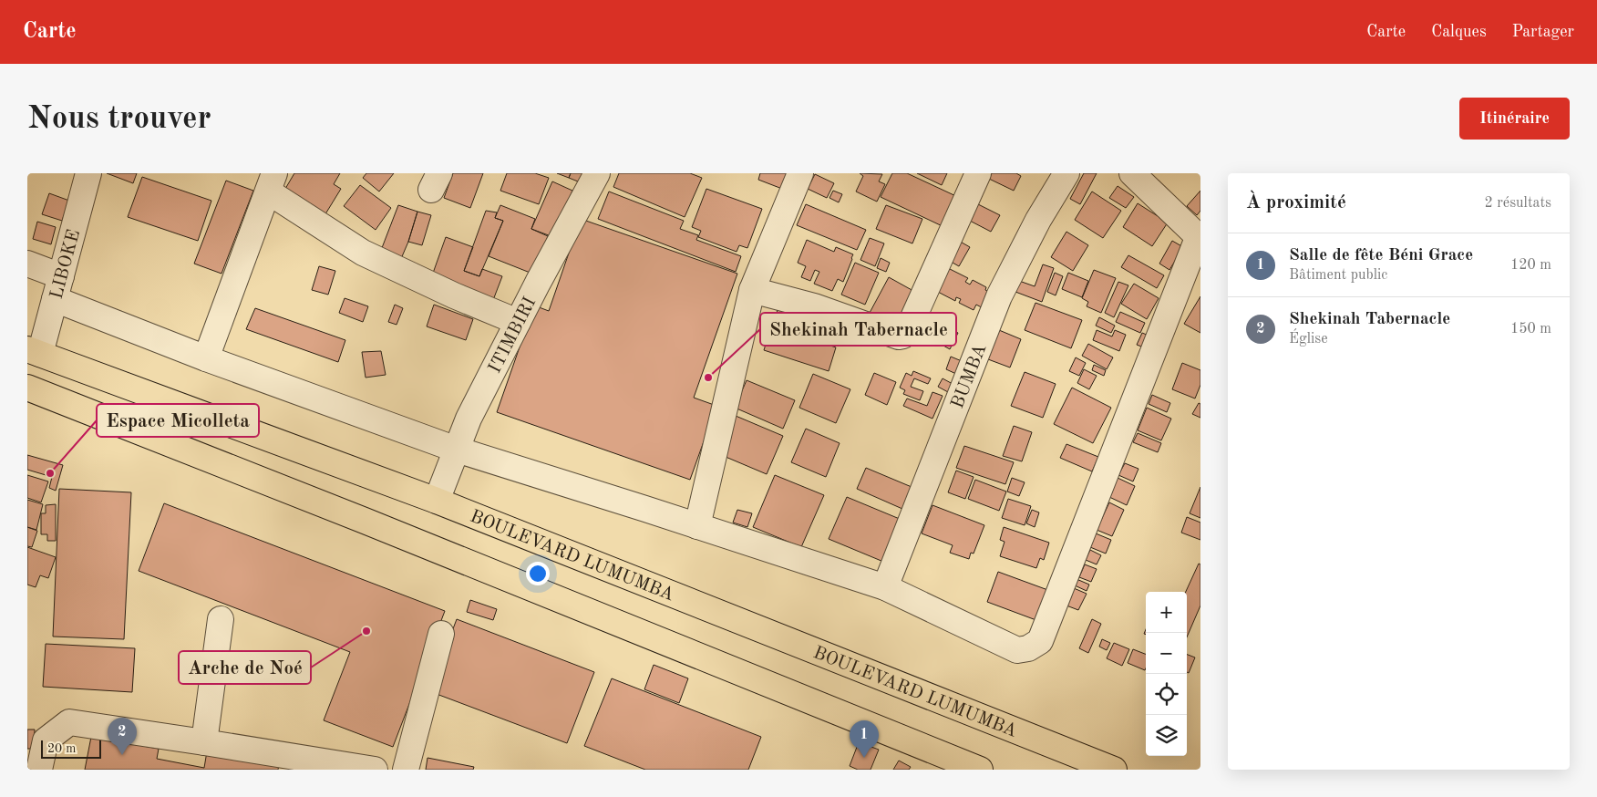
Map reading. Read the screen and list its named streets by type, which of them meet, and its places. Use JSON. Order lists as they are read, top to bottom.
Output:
{
  "streets": {
    "highway": ["BOULEVARD LUMUMBA"],
    "street": ["LIBOKE", "ITIMBIRI", "BUMBA"]
  },
  "crossings": [
    ["LIBOKE", "BOULEVARD LUMUMBA"],
    ["ITIMBIRI", "BOULEVARD LUMUMBA"]
  ],
  "places": ["Shekinah Tabernacle", "Espace Micolleta", "Arche de Noé"],
  "scale_bar": "20 m",
  "page": {
    "header": "Carte",
    "nav": ["Carte", "Calques", "Partager"],
    "buttons": "Itinéraire",
    "title": "Nous trouver",
    "heading": ["À proximité", "2 résultats"],
    "list": [
      {
        "mark": "1",
        "name": "Salle de fête Béni Grace",
        "note": "Bâtiment public",
        "value": "120 m"
      },
      {
        "mark": "2",
        "name": "Shekinah Tabernacle",
        "note": "Église",
        "value": "150 m"
      }
    ],
    "map_buttons": ["+", "−"],
    "pins": ["2", "1"],
    "scale": "20 m"
  }
}
